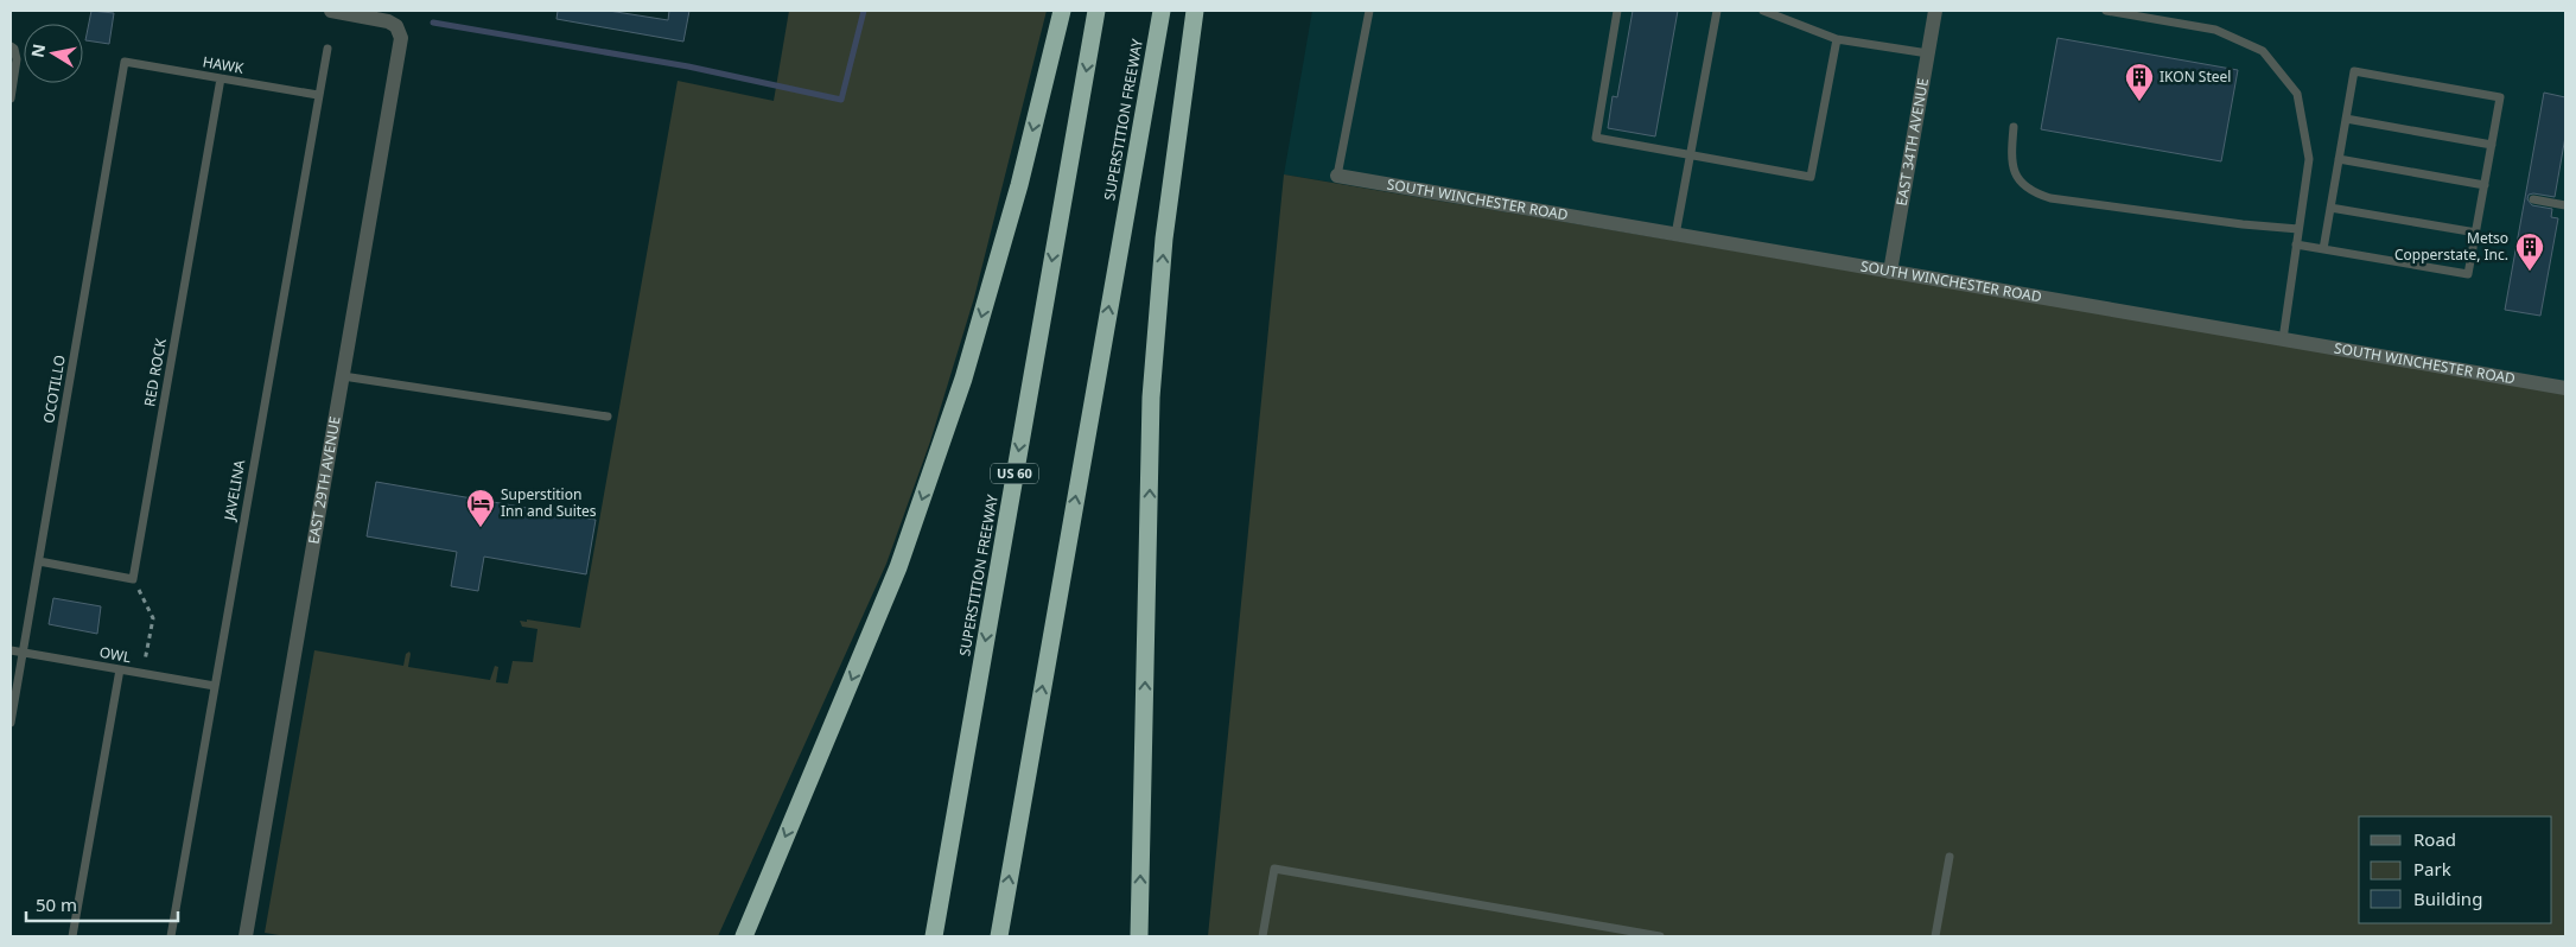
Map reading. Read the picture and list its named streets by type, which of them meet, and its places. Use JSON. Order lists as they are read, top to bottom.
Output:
{
  "streets": {
    "highway": ["SUPERSTITION FREEWAY", "US 60"],
    "street": ["EAST 34TH AVENUE", "SOUTH WINCHESTER ROAD", "EAST 29TH AVENUE"],
    "lane": [
      "HAWK",
      "RED ROCK",
      "OCOTILLO",
      "JAVELINA",
      "OWL"
    ]
  },
  "crossings": [
    ["HAWK", "RED ROCK"],
    ["HAWK", "OCOTILLO"],
    ["HAWK", "JAVELINA"],
    ["EAST 34TH AVENUE", "SOUTH WINCHESTER ROAD"],
    ["OCOTILLO", "OWL"],
    ["JAVELINA", "OWL"]
  ],
  "places": {
    "building": ["IKON Steel", "Metso Copperstate, Inc."],
    "hotel": ["Superstition Inn and Suites"]
  },
  "legend": ["Road", "Park", "Building"],
  "scale_bar": "50 m",
  "north": "left"
}
